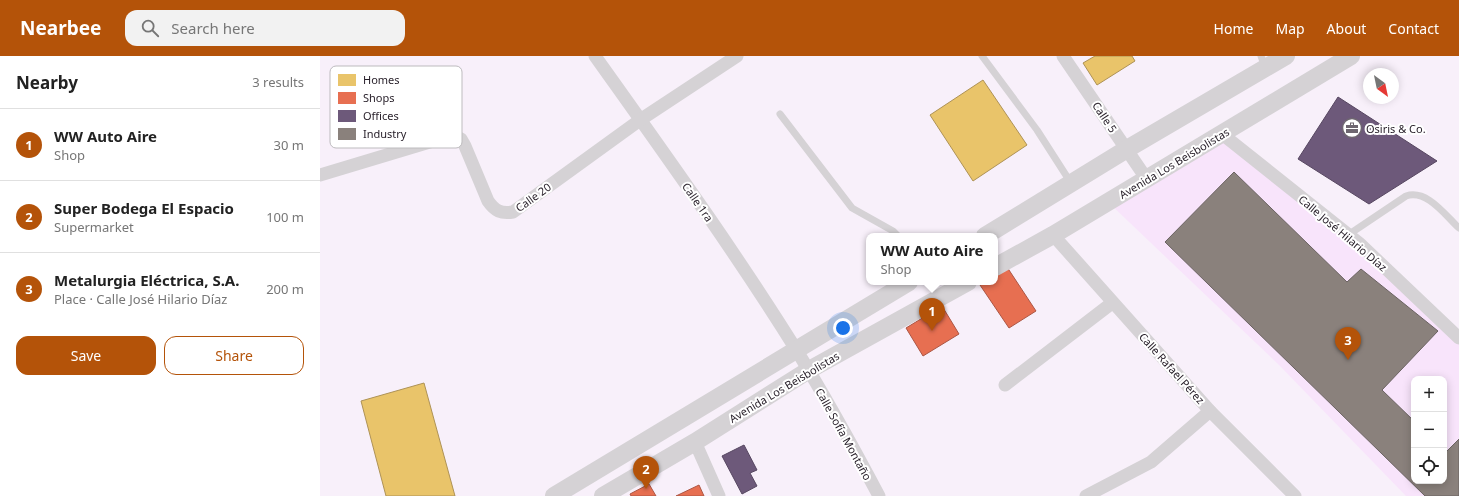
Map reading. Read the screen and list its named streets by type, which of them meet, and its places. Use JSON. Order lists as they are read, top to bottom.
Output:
{
  "streets": {
    "main road": ["Avenida Los Beisbolistas"],
    "street": [
      "Calle 5",
      "Calle 20",
      "Calle 1ra",
      "Calle José Hilario Díaz",
      "Calle Rafael Pérez",
      "Calle Sofía Montaño"
    ]
  },
  "crossings": [
    ["Calle 5", "Avenida Los Beisbolistas"],
    ["Avenida Los Beisbolistas", "Calle José Hilario Díaz"],
    ["Avenida Los Beisbolistas", "Calle Rafael Pérez"],
    ["Avenida Los Beisbolistas", "Calle Sofía Montaño"],
    ["Calle 20", "Calle 1ra"],
    ["Calle 1ra", "Calle Sofía Montaño"]
  ],
  "places": {
    "office": ["Osiris & Co."]
  },
  "legend": [
    "Homes",
    "Shops",
    "Offices",
    "Industry"
  ],
  "north": "bottom right",
  "page": {
    "header": "Nearbee",
    "search": "Search here",
    "nav": [
      "Home",
      "Map",
      "About",
      "Contact"
    ],
    "heading": ["Nearby", "3 results"],
    "list": [
      {
        "mark": "1",
        "name": "WW Auto Aire",
        "note": "Shop",
        "value": "30 m"
      },
      {
        "mark": "2",
        "name": "Super Bodega El Espacio",
        "note": "Supermarket",
        "value": "100 m"
      },
      {
        "mark": "3",
        "name": "Metalurgia Eléctrica, S.A.",
        "note": "Place · Calle José Hilario Díaz",
        "value": "200 m"
      }
    ],
    "popup": ["WW Auto Aire", "Shop"],
    "pins": ["1", "3", "2"],
    "buttons": ["Save", "Share"],
    "map_buttons": ["+", "−"]
  }
}
